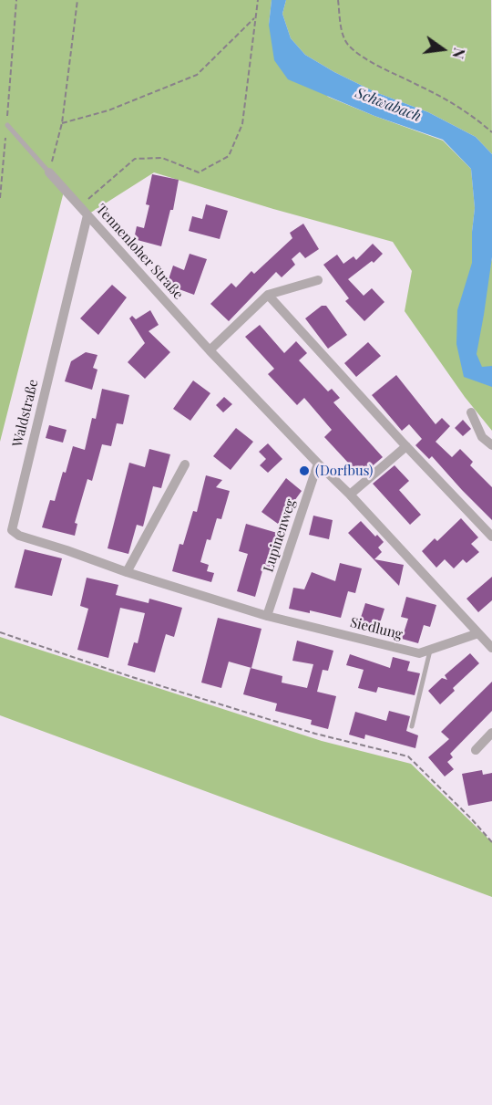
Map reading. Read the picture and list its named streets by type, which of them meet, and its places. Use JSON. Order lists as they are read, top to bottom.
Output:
{
  "streets": {
    "street": [
      "Tennenloher Straße",
      "Waldstraße",
      "Lupinenweg",
      "Siedlung"
    ]
  },
  "crossings": [
    ["Tennenloher Straße", "Waldstraße"],
    ["Tennenloher Straße", "Lupinenweg"],
    ["Tennenloher Straße", "Siedlung"],
    ["Waldstraße", "Lupinenweg"],
    ["Waldstraße", "Siedlung"],
    ["Lupinenweg", "Siedlung"]
  ],
  "water": ["Schwabach"],
  "places": ["(Dorfbus)"],
  "north": "right"
}
